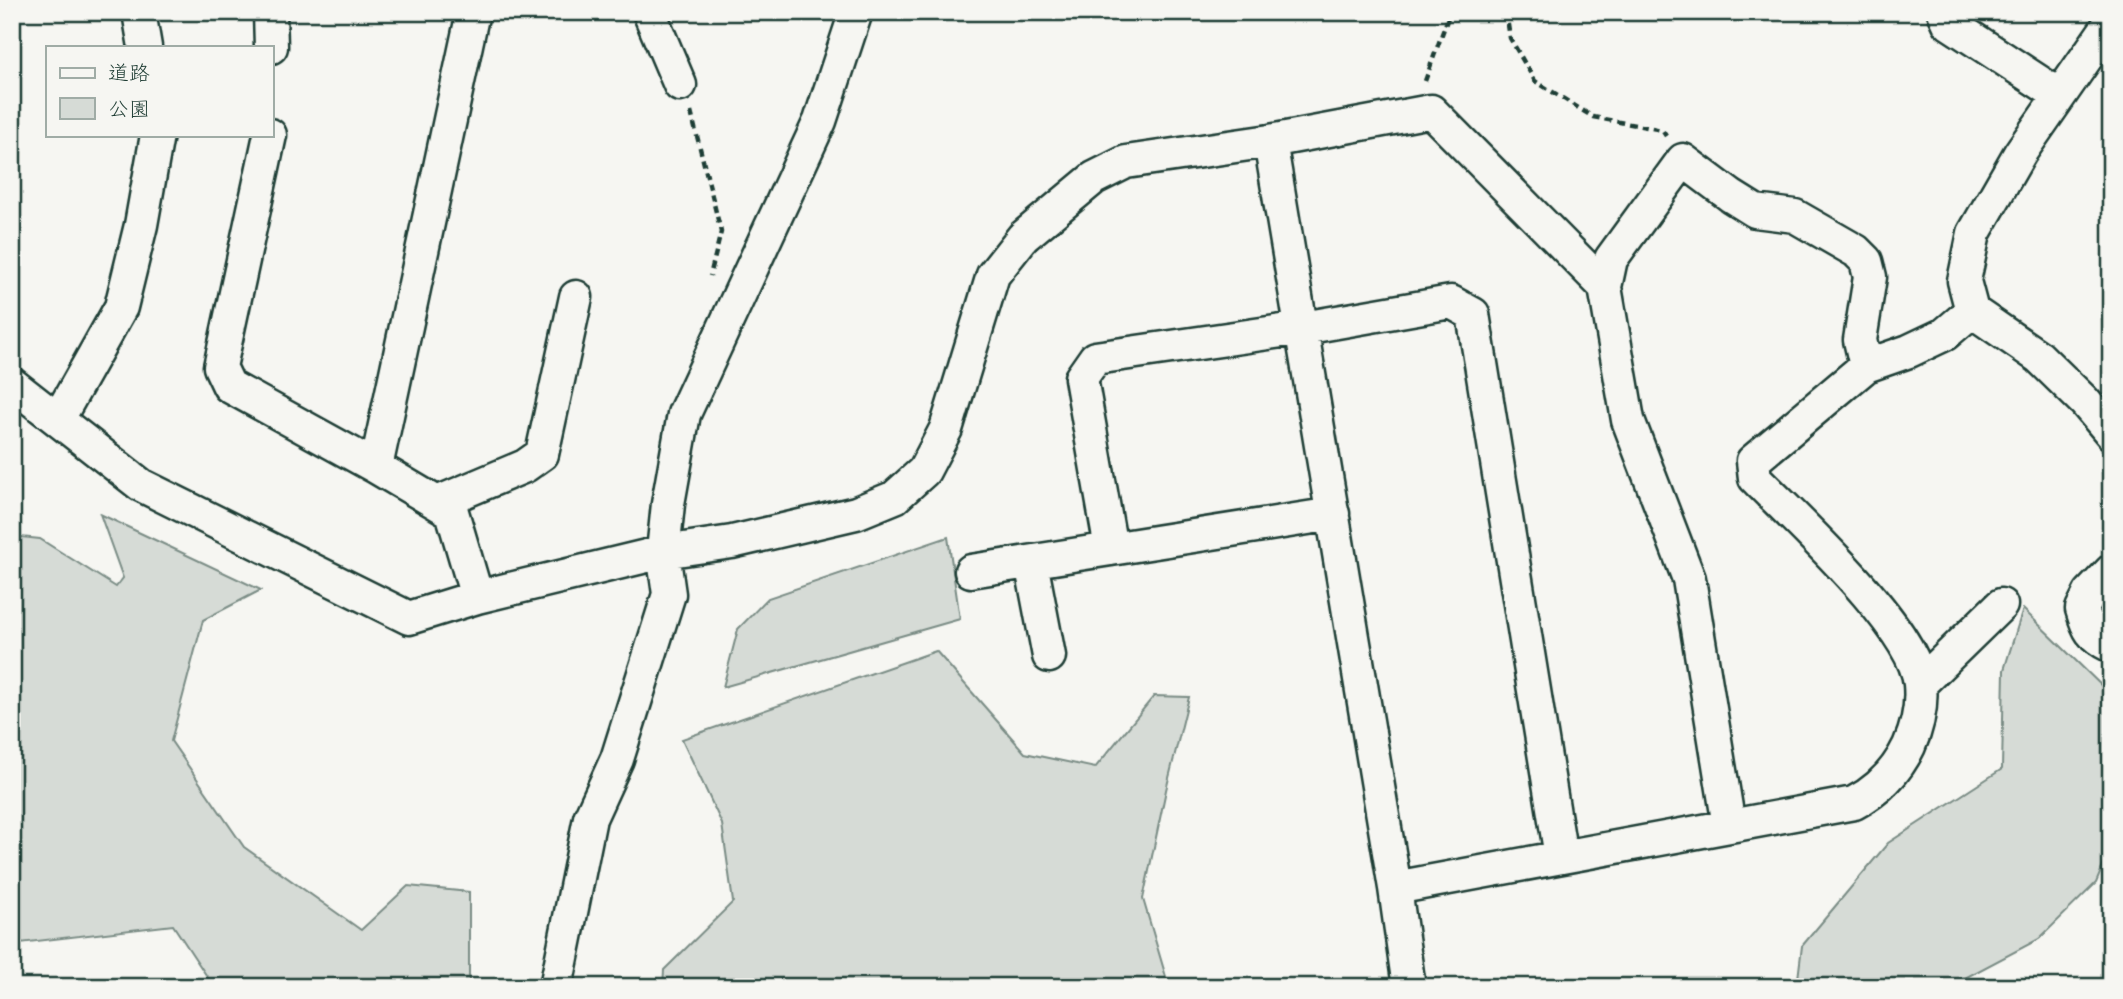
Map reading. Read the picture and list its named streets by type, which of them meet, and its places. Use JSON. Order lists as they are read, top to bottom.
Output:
{
  "legend": ["道路", "公園"]
}
